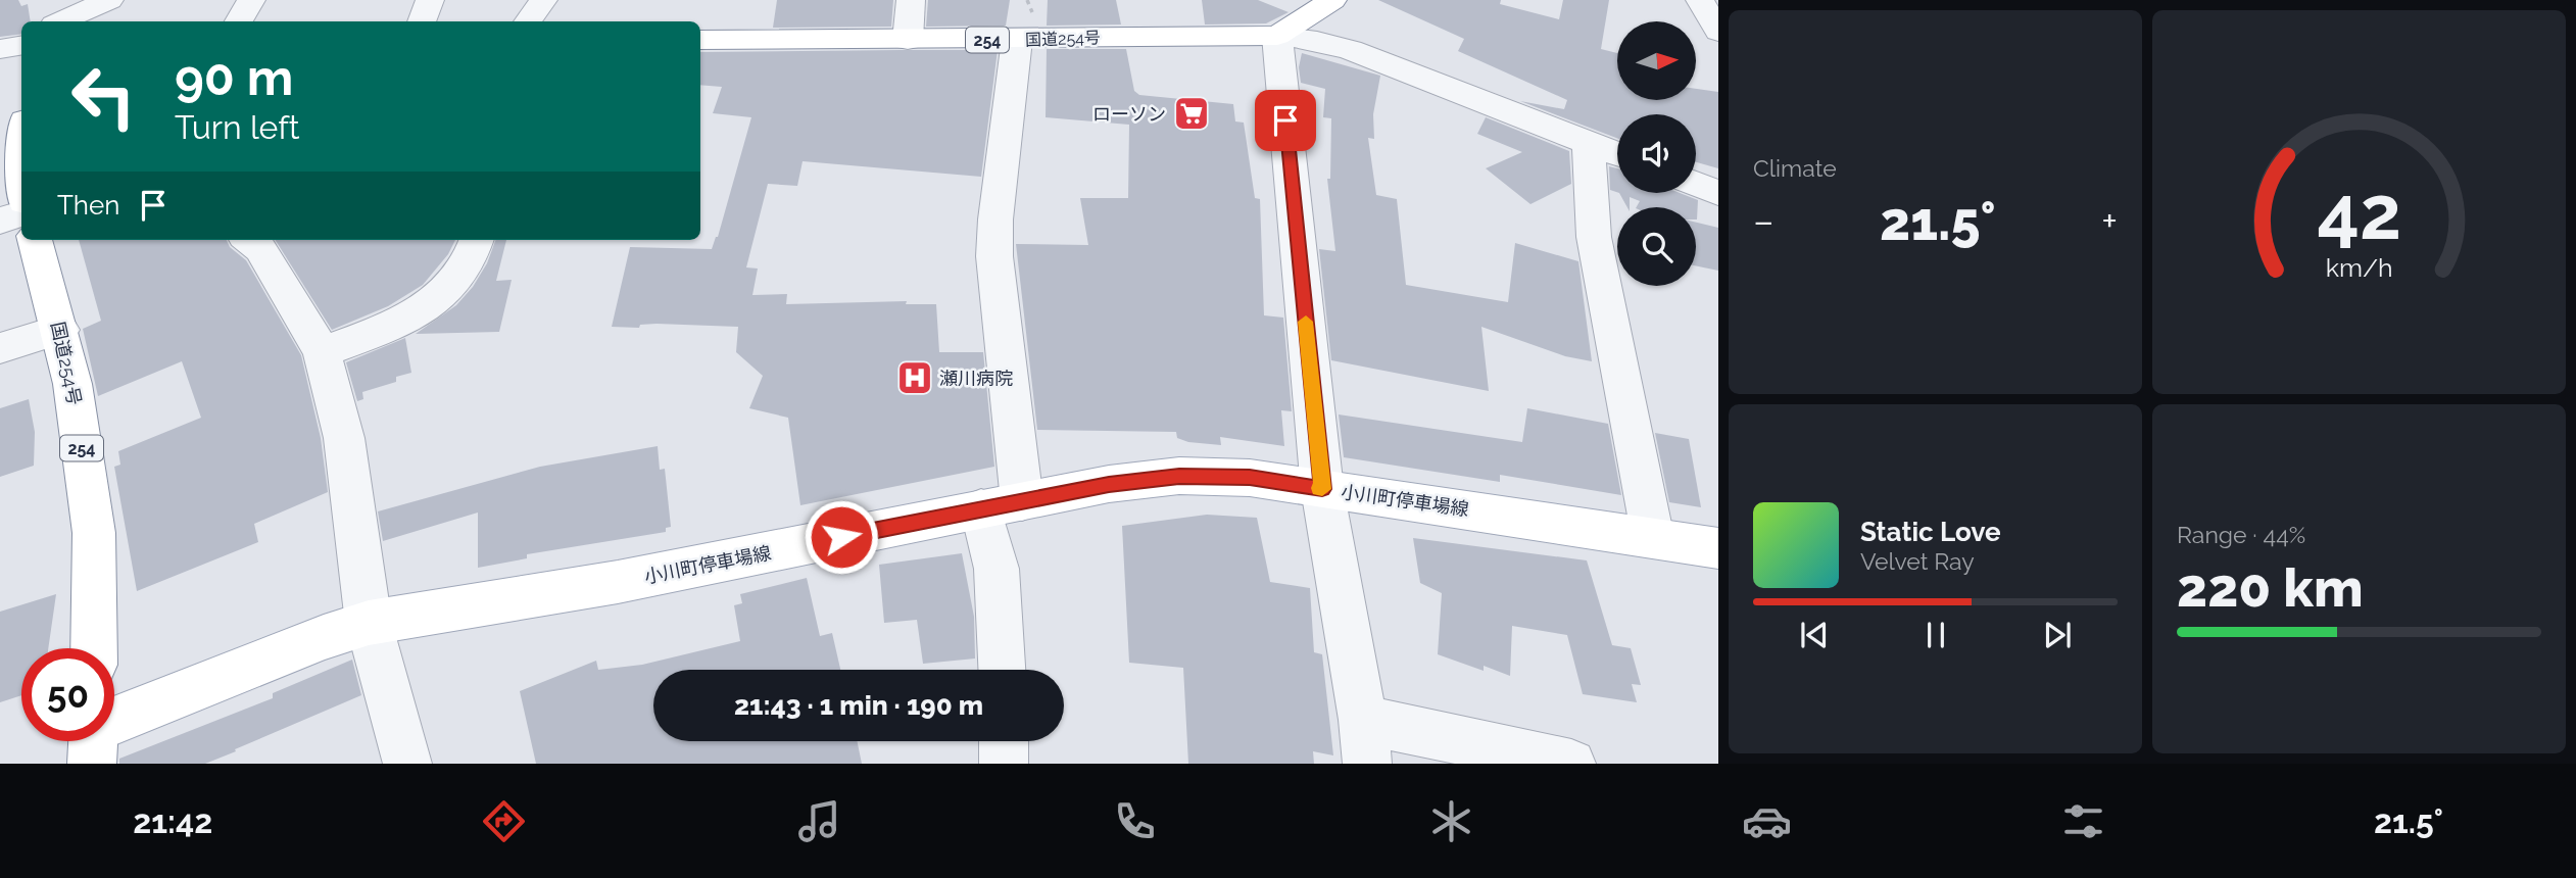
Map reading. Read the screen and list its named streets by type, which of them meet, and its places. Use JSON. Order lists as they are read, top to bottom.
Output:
{
  "streets": {
    "main road": ["国道254号", "254", "小川町停車場線"]
  },
  "places": {
    "supermarket": ["ローソン"],
    "hospital": ["瀬川病院"]
  },
  "north": "right",
  "page": {
    "tile": [
      "Climate",
      ["Range · 44%", "220 km"]
    ],
    "turn": ["90 m", "Turn left"],
    "then": "Then",
    "heat": ["−", "21.5°", "+"],
    "song": ["Static Love", "Velvet Ray"],
    "limit": "50",
    "trip": "21:43 · 1 min · 190 m",
    "tabs": ["21:42", "21.5°"],
    "gauge": ["42", "km/h"]
  }
}
